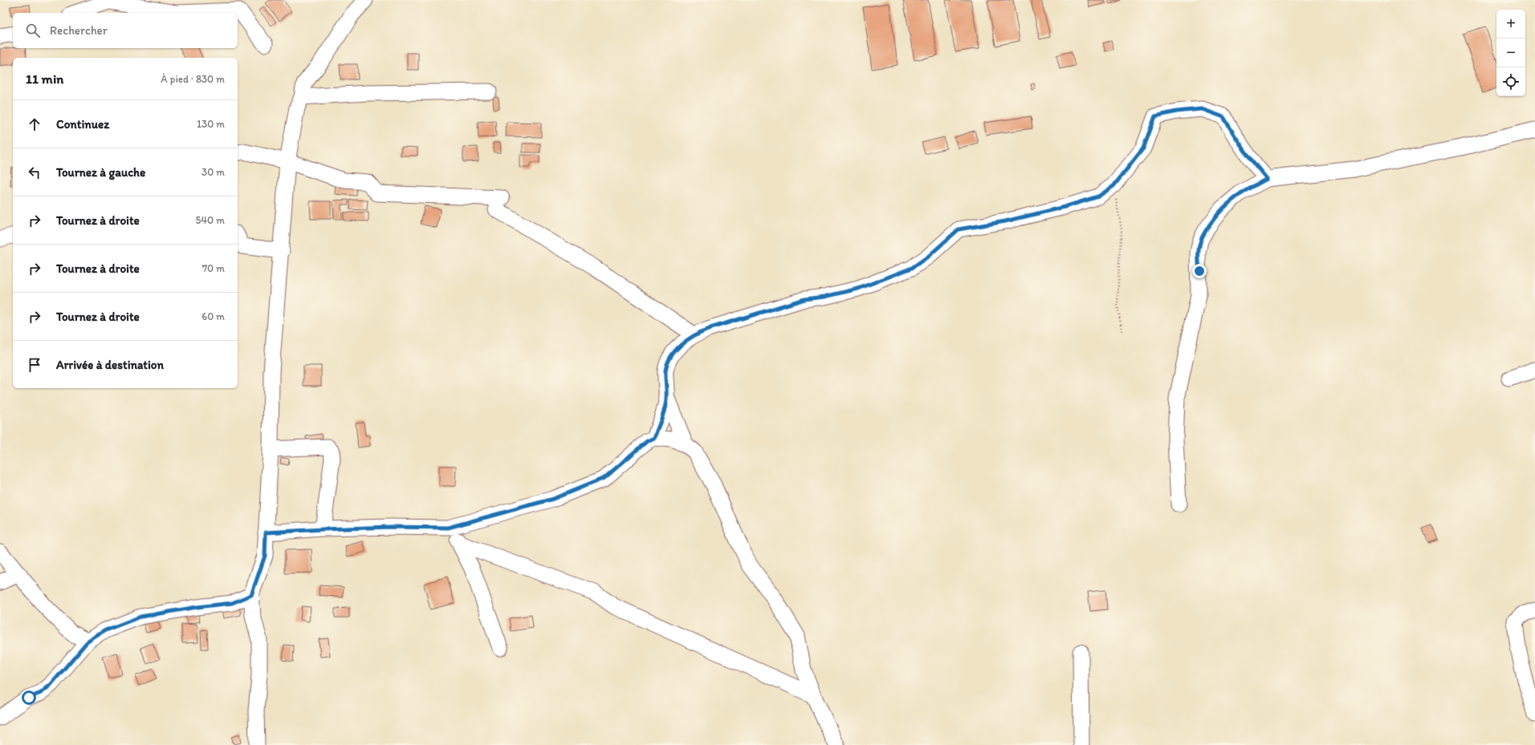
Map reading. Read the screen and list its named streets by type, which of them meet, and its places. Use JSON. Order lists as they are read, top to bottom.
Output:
{
  "page": {
    "map_buttons": ["+", "−"],
    "search": "Rechercher",
    "heading": ["11 min", "À pied · 830 m"],
    "list": [
      ["Continuez", "130 m"],
      ["Tournez à gauche", "30 m"],
      ["Tournez à droite", "540 m"],
      ["Tournez à droite", "70 m"],
      ["Tournez à droite", "60 m"],
      "Arrivée à destination"
    ]
  }
}
